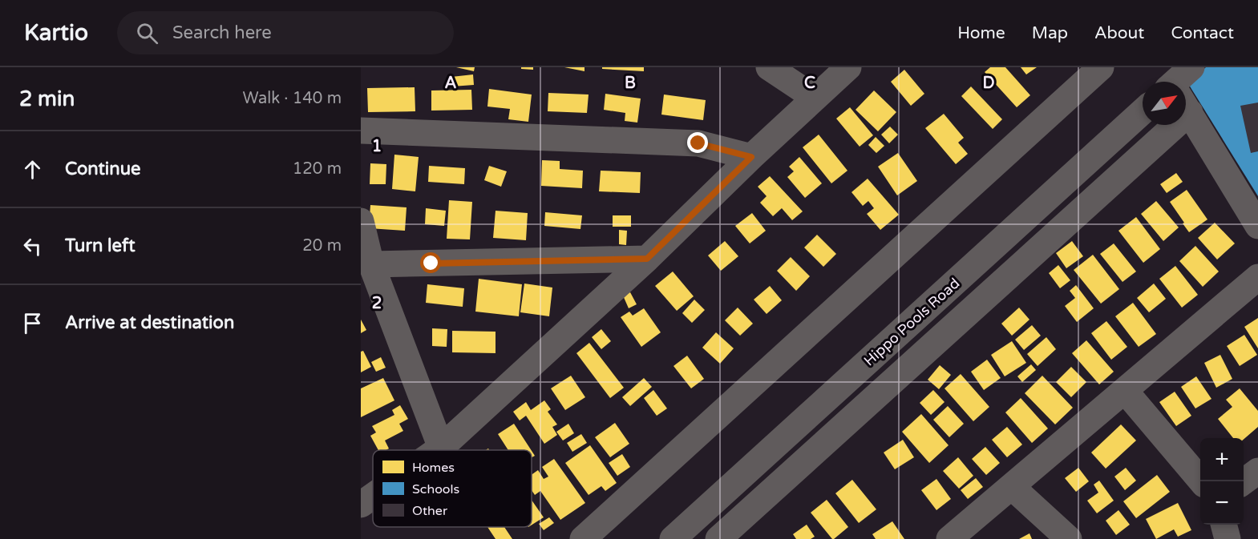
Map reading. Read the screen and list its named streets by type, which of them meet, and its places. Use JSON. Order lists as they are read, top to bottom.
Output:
{
  "streets": {
    "street": ["Hippo Pools Road"]
  },
  "legend": ["Homes", "Schools", "Other"],
  "north": "top right",
  "page": {
    "header": "Kartio",
    "search": "Search here",
    "nav": [
      "Home",
      "Map",
      "About",
      "Contact"
    ],
    "heading": ["2 min", "Walk · 140 m"],
    "list": [
      ["Continue", "120 m"],
      ["Turn left", "20 m"],
      "Arrive at destination"
    ],
    "map_buttons": ["+", "−"]
  },
  "grid": {
    "columns": [
      "A",
      "B",
      "C",
      "D"
    ],
    "rows": ["1", "2"]
  }
}
